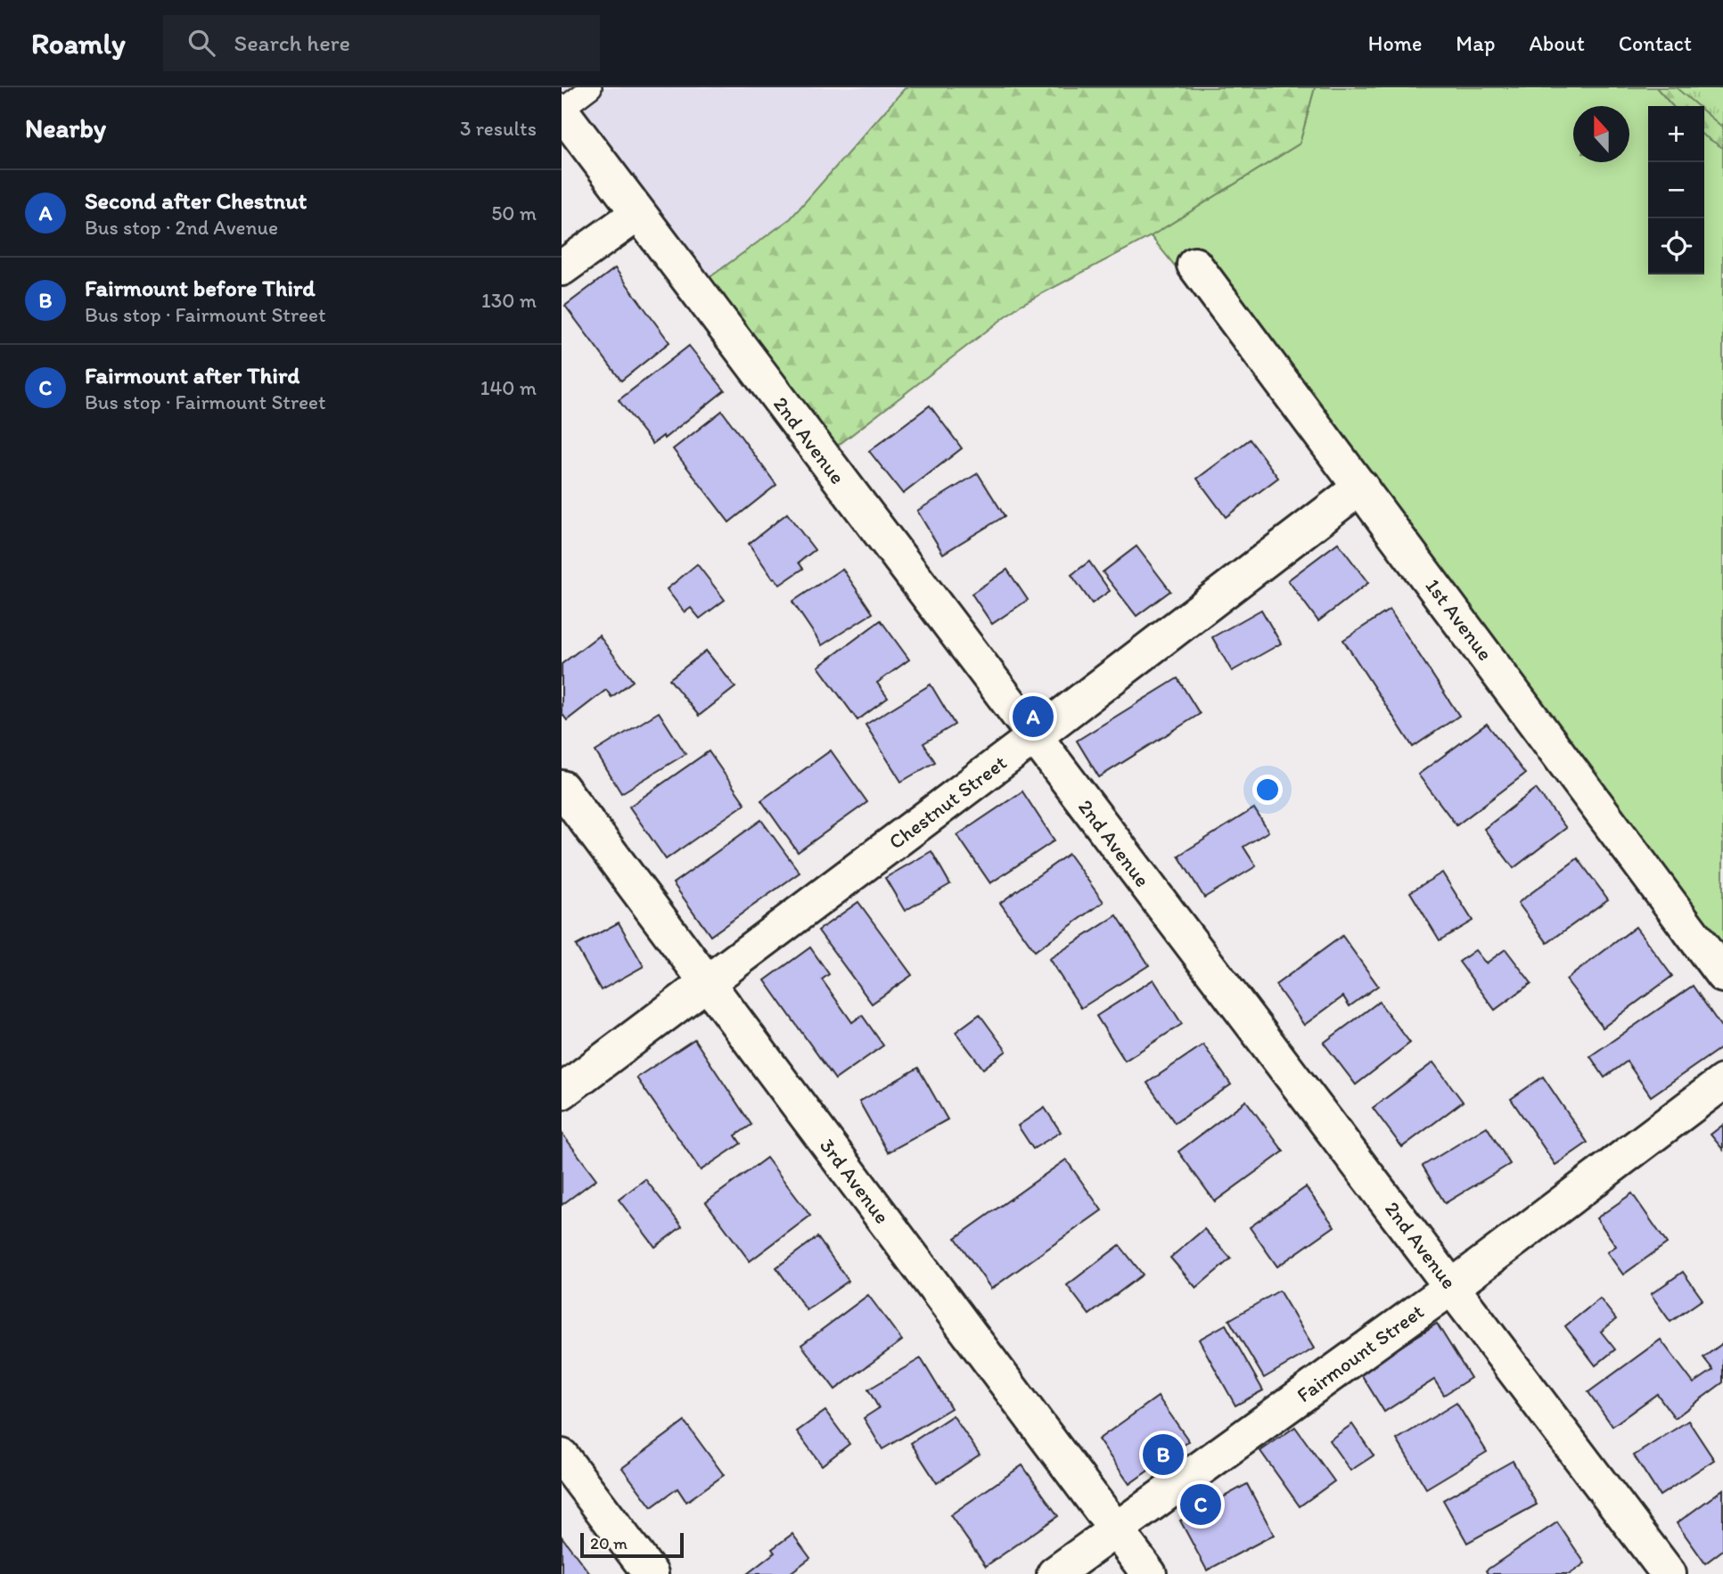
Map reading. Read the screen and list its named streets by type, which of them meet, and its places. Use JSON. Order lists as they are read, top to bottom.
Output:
{
  "streets": {
    "street": [
      "2nd Avenue",
      "1st Avenue",
      "Chestnut Street",
      "3rd Avenue",
      "Fairmount Street"
    ]
  },
  "crossings": [
    ["2nd Avenue", "Chestnut Street"],
    ["2nd Avenue", "Fairmount Street"],
    ["1st Avenue", "Chestnut Street"],
    ["Chestnut Street", "3rd Avenue"],
    ["3rd Avenue", "Fairmount Street"]
  ],
  "scale_bar": "20 m",
  "north": "top",
  "page": {
    "header": "Roamly",
    "search": "Search here",
    "nav": [
      "Home",
      "Map",
      "About",
      "Contact"
    ],
    "heading": ["Nearby", "3 results"],
    "map_buttons": ["+", "−"],
    "list": [
      {
        "mark": "A",
        "name": "Second after Chestnut",
        "note": "Bus stop · 2nd Avenue",
        "value": "50 m"
      },
      {
        "mark": "B",
        "name": "Fairmount before Third",
        "note": "Bus stop · Fairmount Street",
        "value": "130 m"
      },
      {
        "mark": "C",
        "name": "Fairmount after Third",
        "note": "Bus stop · Fairmount Street",
        "value": "140 m"
      }
    ],
    "pins": ["A", "B", "C"],
    "scale": "20 m"
  }
}
